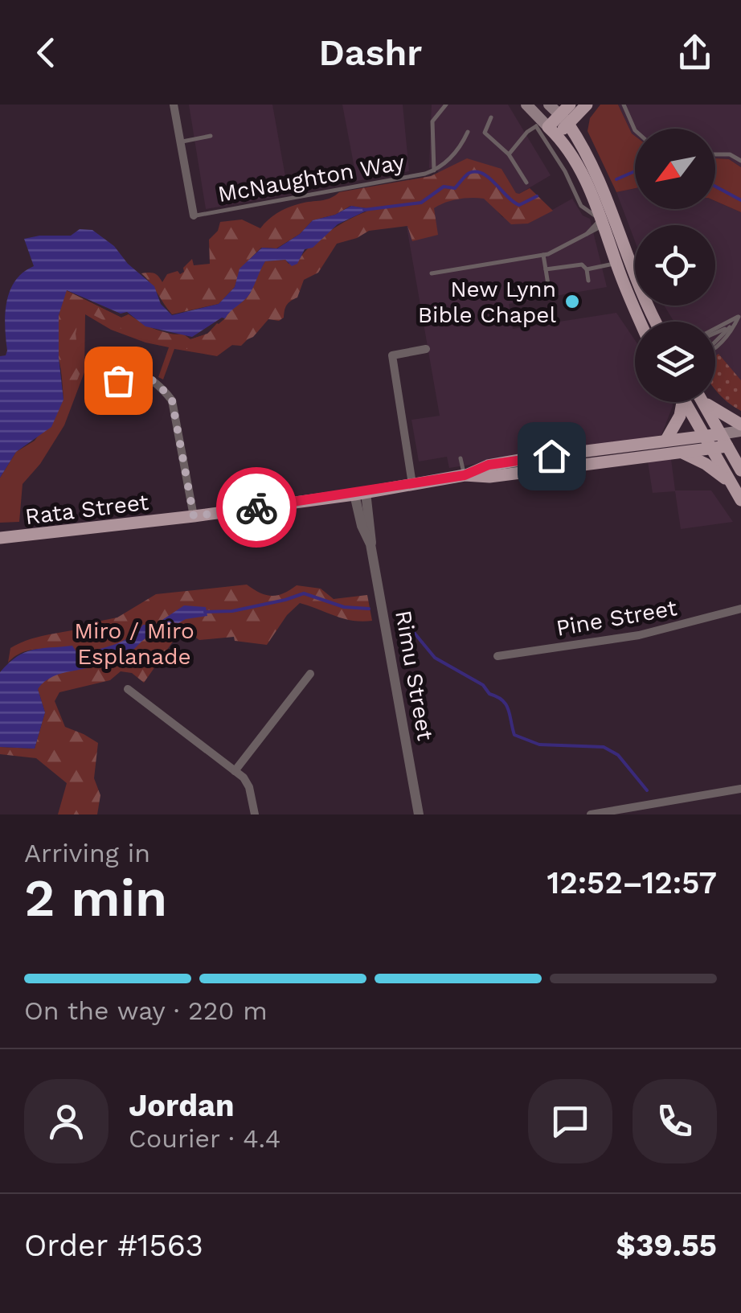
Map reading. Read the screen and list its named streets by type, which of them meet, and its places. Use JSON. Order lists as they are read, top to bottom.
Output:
{
  "streets": {
    "main road": ["Rata Street"],
    "street": ["Pine Street", "Rimu Street"],
    "lane": ["McNaughton Way"]
  },
  "crossings": [
    ["Rata Street", "Rimu Street"]
  ],
  "parks": ["Miro / Miro Esplanade"],
  "places": ["New Lynn Bible Chapel"],
  "north": "bottom left",
  "page": {
    "header": "Dashr",
    "heading": ["2 min", "Arriving in", "12:52–12:57"],
    "panel": [
      "Jordan",
      "Courier · 4.4",
      "Order #1563",
      "$39.55"
    ],
    "bar": "On the way · 220 m"
  }
}
